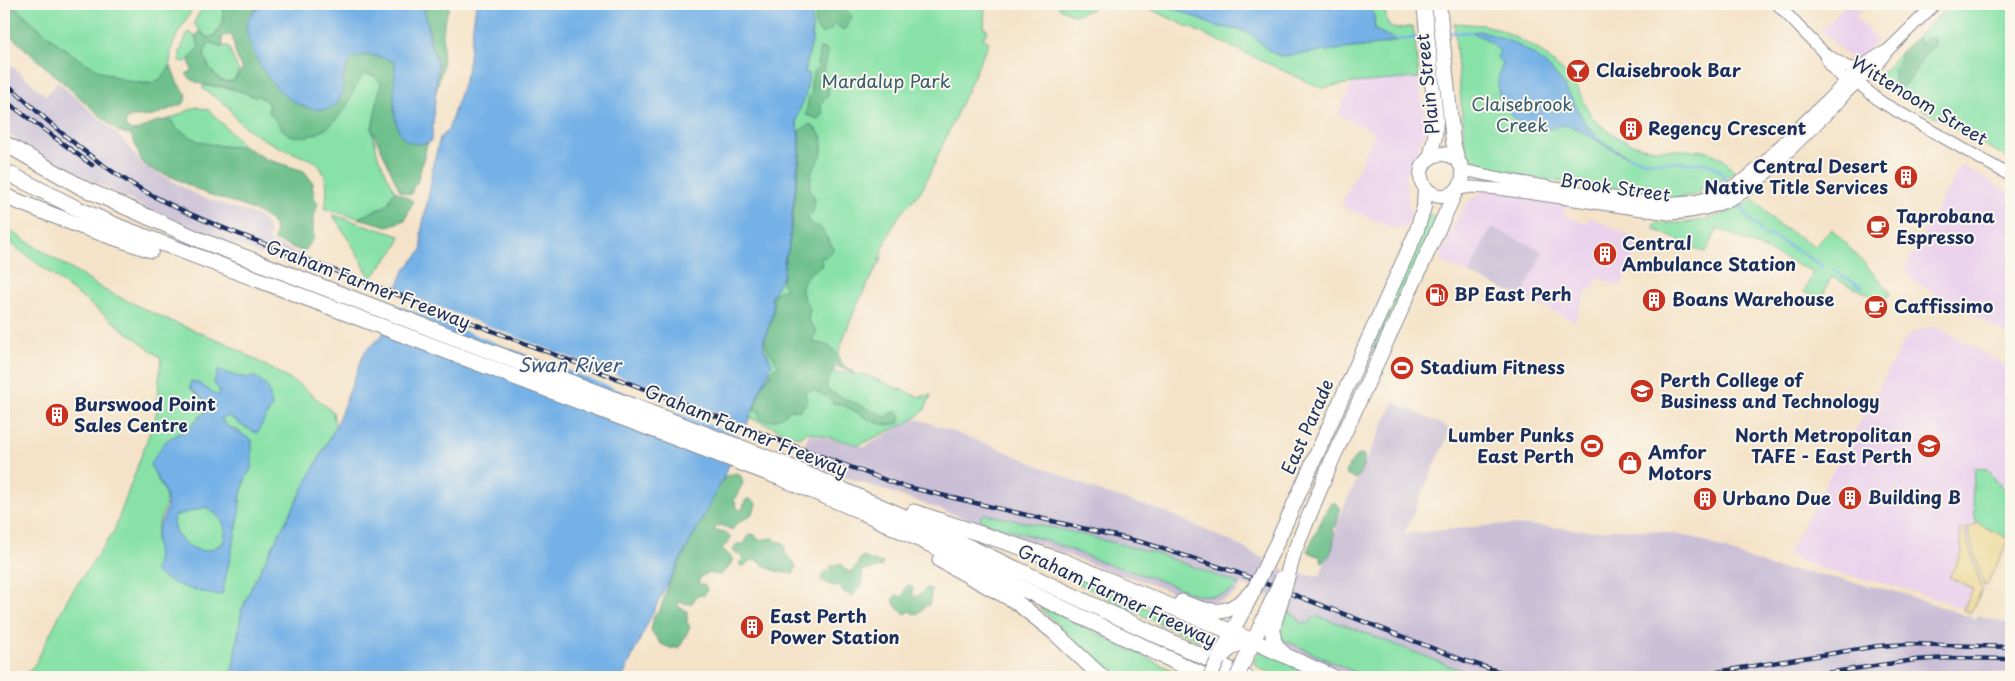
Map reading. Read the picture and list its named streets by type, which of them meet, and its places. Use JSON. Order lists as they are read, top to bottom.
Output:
{
  "streets": {
    "highway": ["Plain Street", "Graham Farmer Freeway", "East Parade"],
    "main road": ["Wittenoom Street", "Brook Street"]
  },
  "crossings": [
    ["Plain Street", "Brook Street"],
    ["Plain Street", "East Parade"],
    ["Wittenoom Street", "Brook Street"],
    ["Brook Street", "East Parade"],
    ["Graham Farmer Freeway", "East Parade"]
  ],
  "water": ["Swan River"],
  "parks": ["Mardalup Park", "Claisebrook Creek"],
  "places": {
    "bar": ["Claisebrook Bar"],
    "building": [
      "Regency Crescent",
      "Central Desert Native Title Services",
      "Central Ambulance Station",
      "Boans Warehouse",
      "Burswood Point Sales Centre",
      "Building B",
      "Urbano Due",
      "East Perth Power Station"
    ],
    "cafe": ["Taprobana Espresso", "Caffissimo"],
    "fuel station": ["BP East Perh"],
    "sports": ["Stadium Fitness", "Lumber Punks East Perth"],
    "school or university": ["Perth College of Business and Technology", "North Metropolitan TAFE - East Perth"],
    "shop": ["Amfor Motors"]
  }
}
